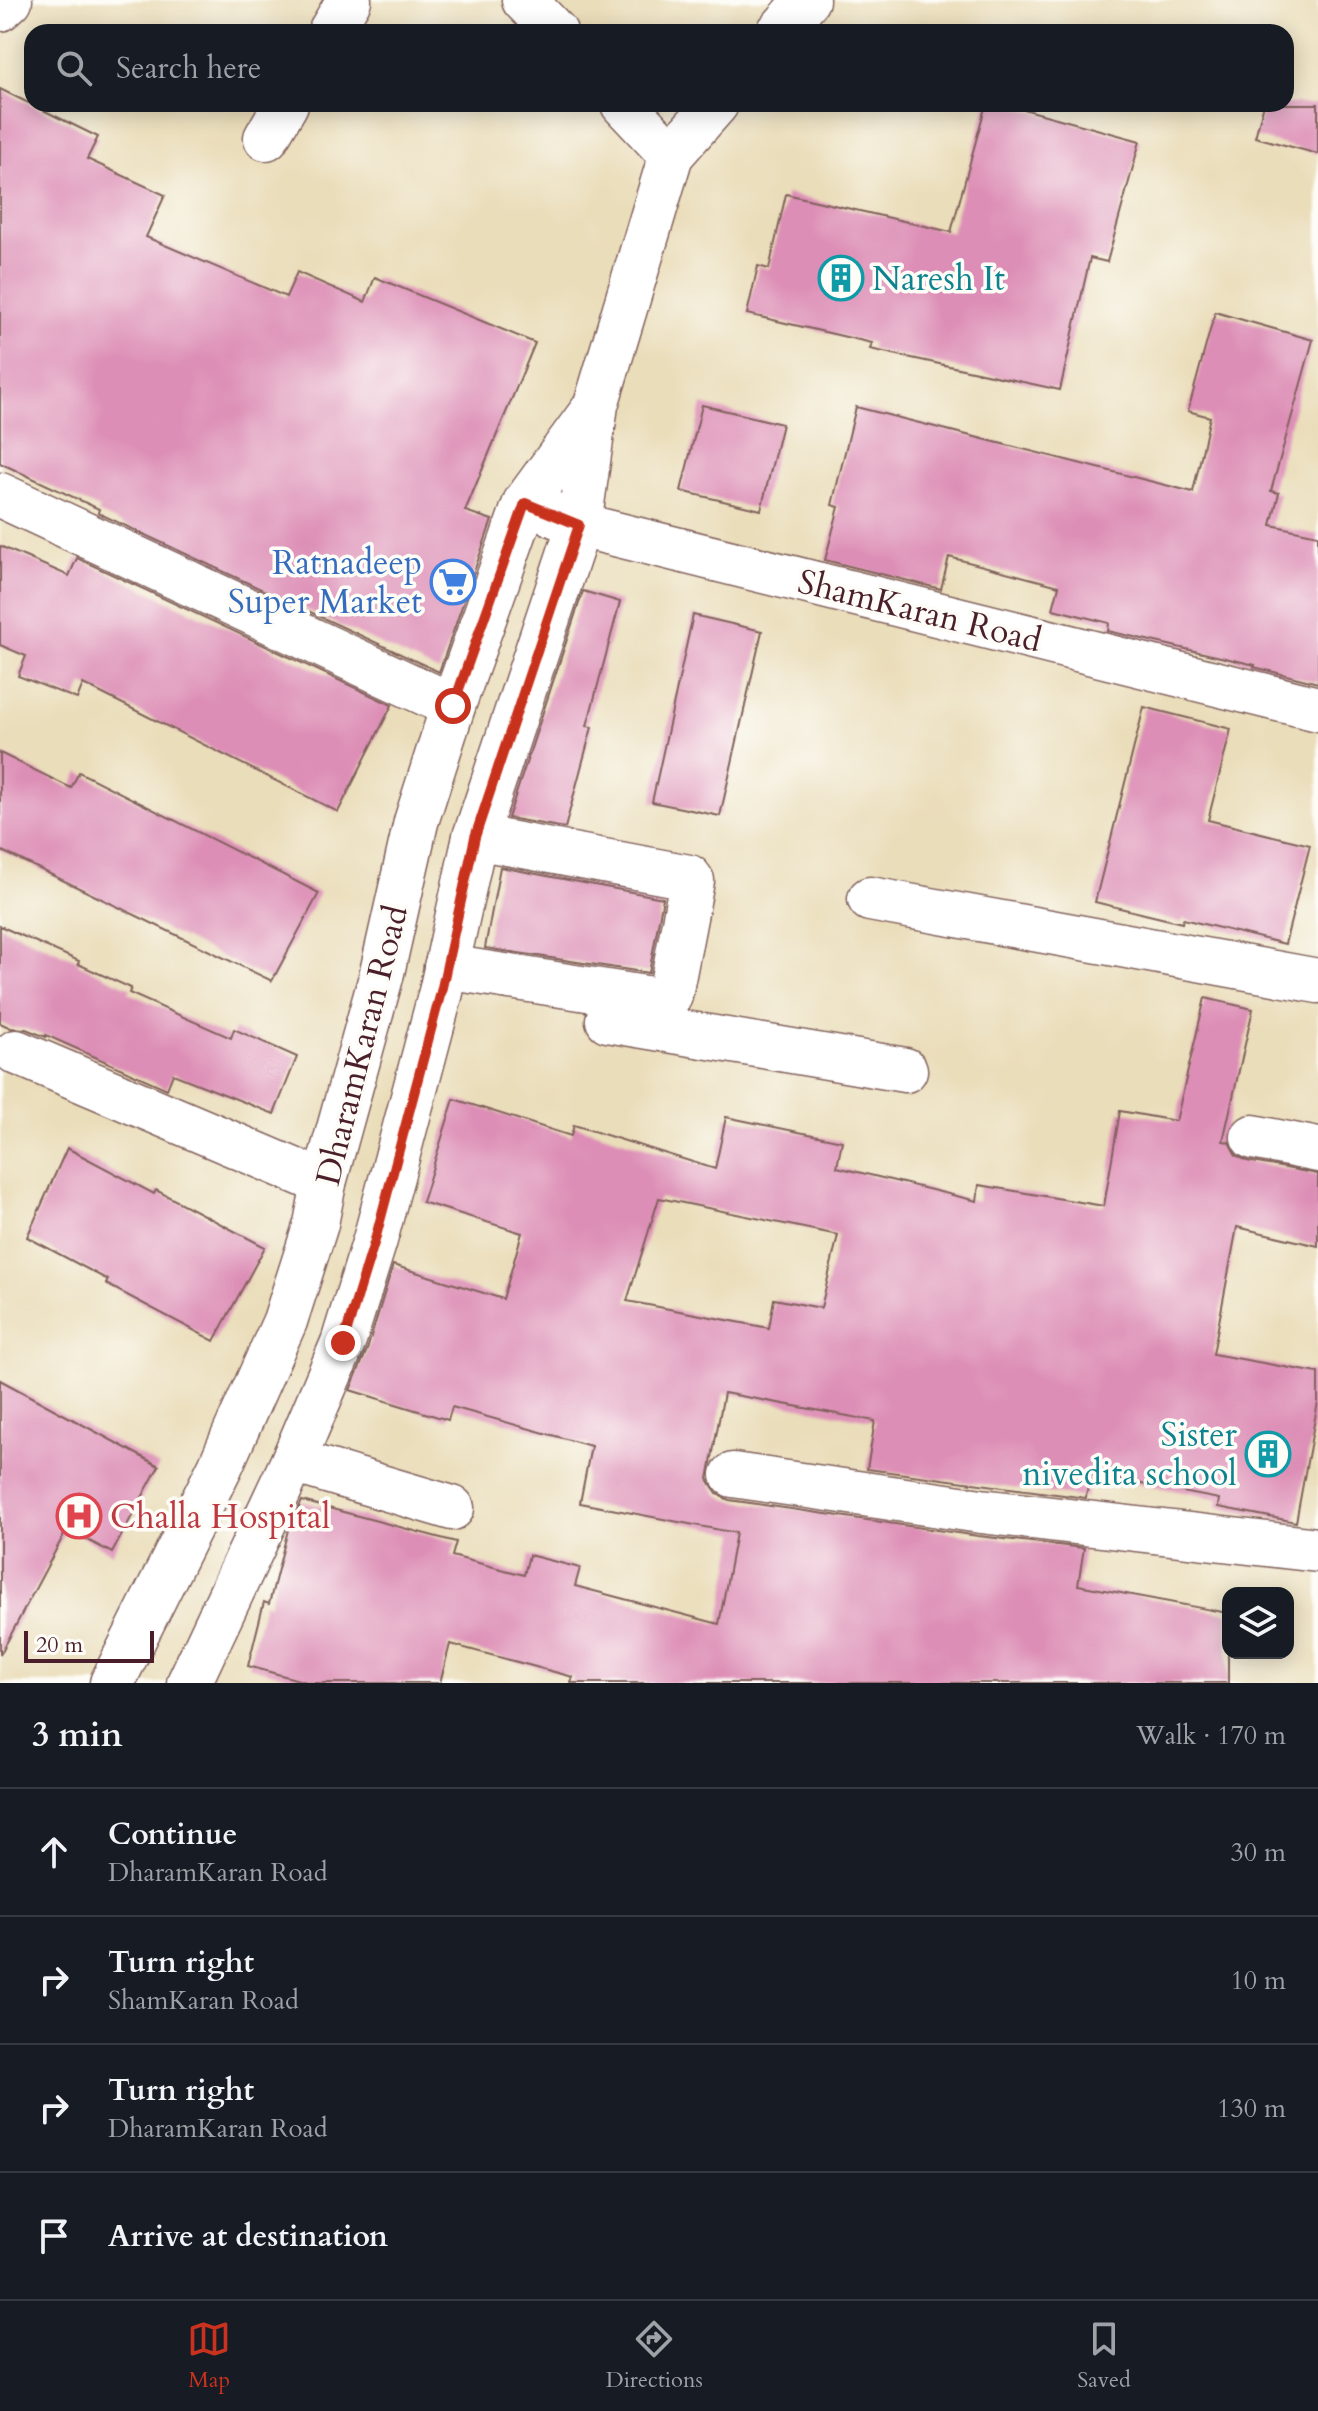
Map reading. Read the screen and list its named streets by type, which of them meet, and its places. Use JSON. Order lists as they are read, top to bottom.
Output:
{
  "streets": {
    "street": ["ShamKaran Road", "DharamKaran Road"]
  },
  "crossings": [
    ["ShamKaran Road", "DharamKaran Road"]
  ],
  "places": {
    "building": ["Naresh It", "Sister nivedita school"],
    "supermarket": ["Ratnadeep Super Market"],
    "hospital": ["Challa Hospital"]
  },
  "scale_bar": "20 m",
  "page": {
    "search": "Search here",
    "scale": "20 m",
    "heading": ["3 min", "Walk · 170 m"],
    "list": [
      ["Continue", "DharamKaran Road", "30 m"],
      ["Turn right", "ShamKaran Road", "10 m"],
      ["Turn right", "DharamKaran Road", "130 m"],
      "Arrive at destination"
    ],
    "nav": ["Map", "Directions", "Saved"]
  }
}
